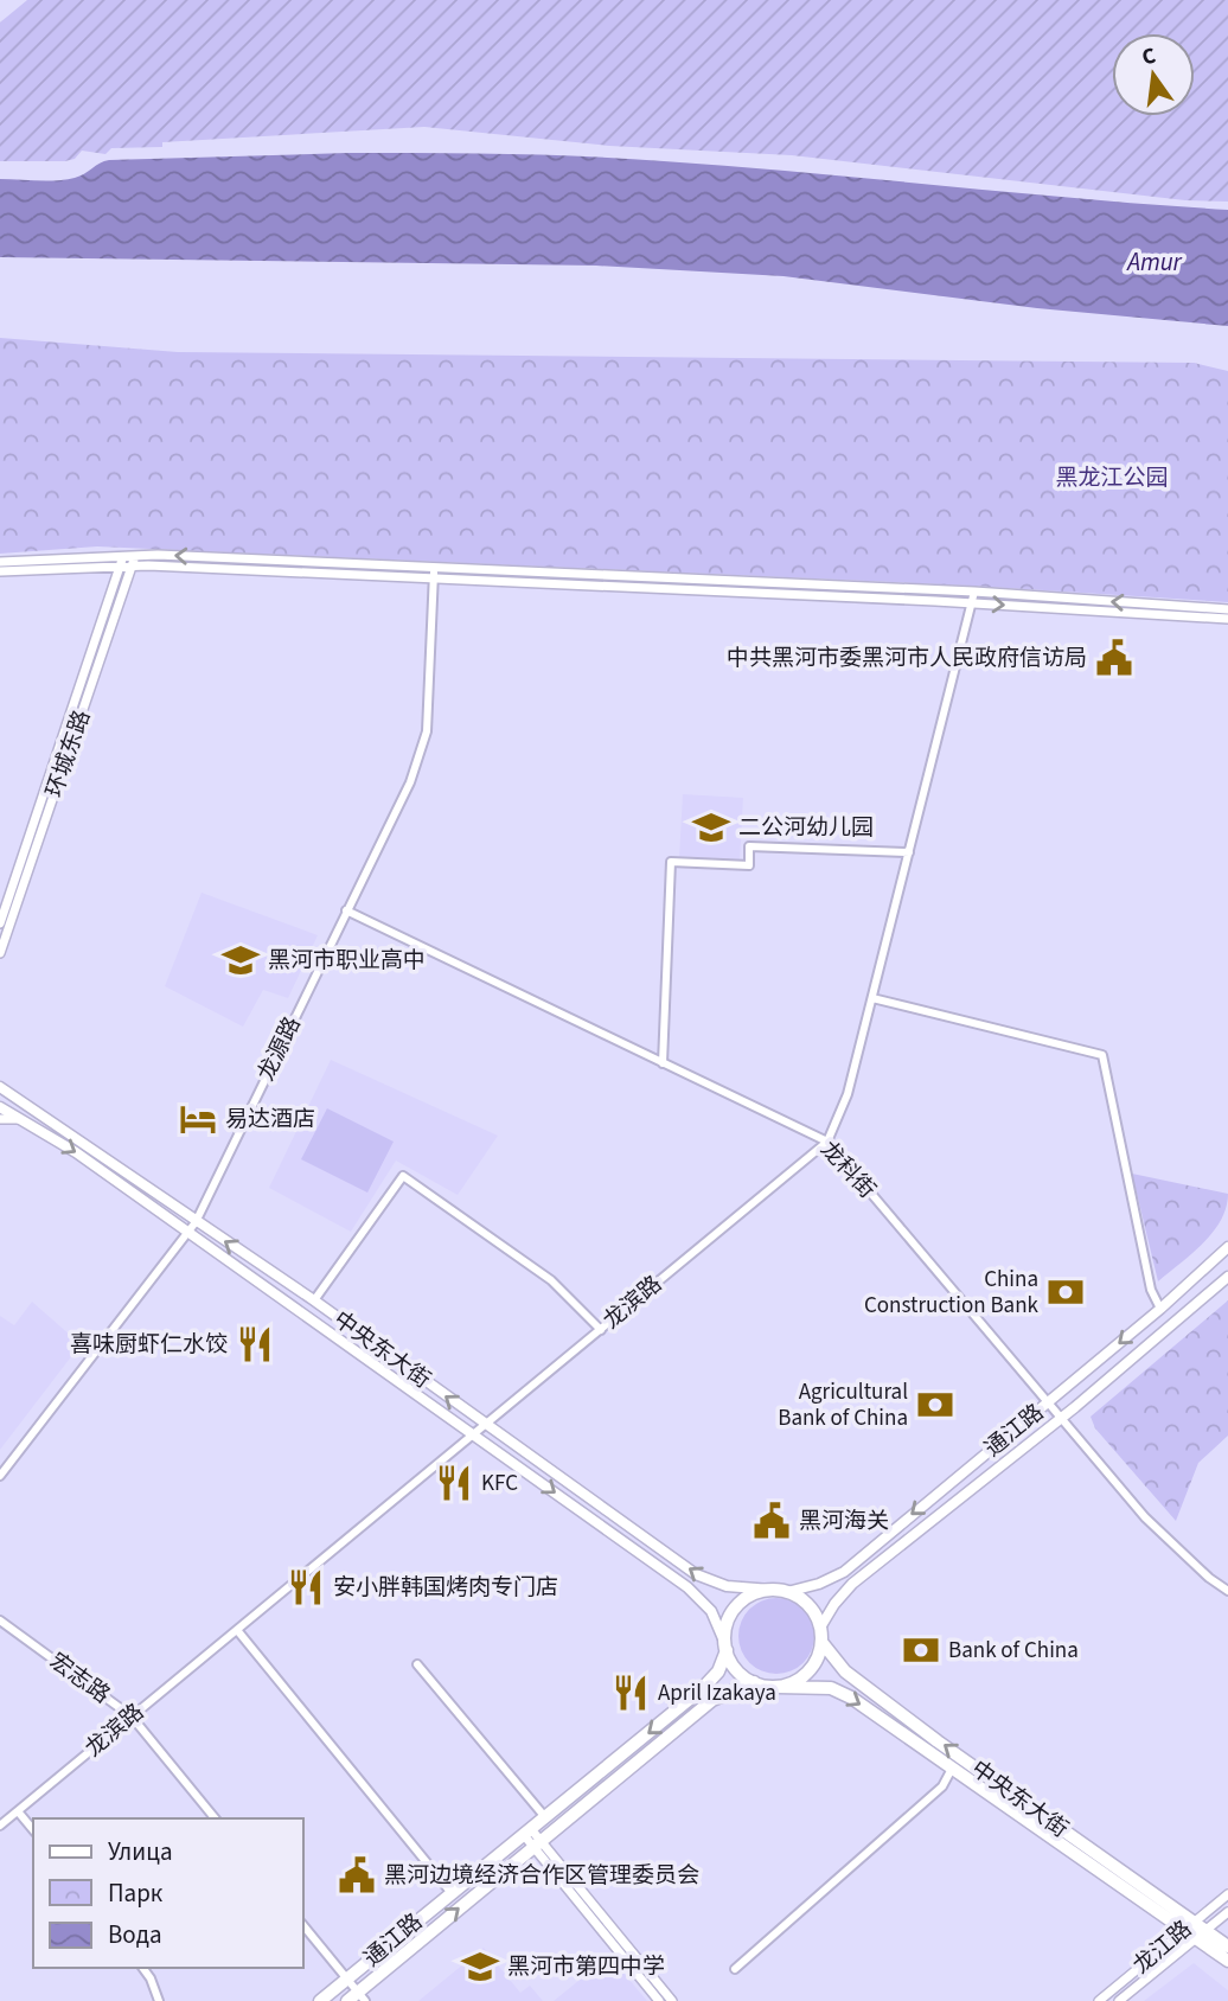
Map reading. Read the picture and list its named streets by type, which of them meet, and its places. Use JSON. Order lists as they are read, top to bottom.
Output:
{
  "streets": {
    "main road": ["中央东大街", "通江路"],
    "street": [
      "环城东路",
      "龙源路",
      "龙科街",
      "龙滨路",
      "宏志路",
      "龙江路"
    ]
  },
  "crossings": [
    ["龙源路", "龙科街"],
    ["龙源路", "中央东大街"],
    ["龙科街", "龙滨路"],
    ["龙科街", "通江路"],
    ["龙滨路", "中央东大街"],
    ["龙滨路", "宏志路"],
    ["中央东大街", "通江路"],
    ["中央东大街", "龙江路"]
  ],
  "water": ["Amur"],
  "parks": ["黑龙江公园"],
  "places": {
    "public building": ["中共黑河市委黑河市人民政府信访局", "黑河海关", "黑河边境经济合作区管理委员会"],
    "school or university": ["二公河幼儿园", "黑河市职业高中", "黑河市第四中学"],
    "hotel": ["易达酒店"],
    "bank": ["China Construction Bank", "Agricultural Bank of China", "Bank of China"],
    "restaurant": [
      "喜味厨虾仁水饺",
      "KFC",
      "安小胖韩国烤肉专门店",
      "April Izakaya"
    ]
  },
  "legend": ["Улица", "Парк", "Вода"],
  "north": "top"
}
